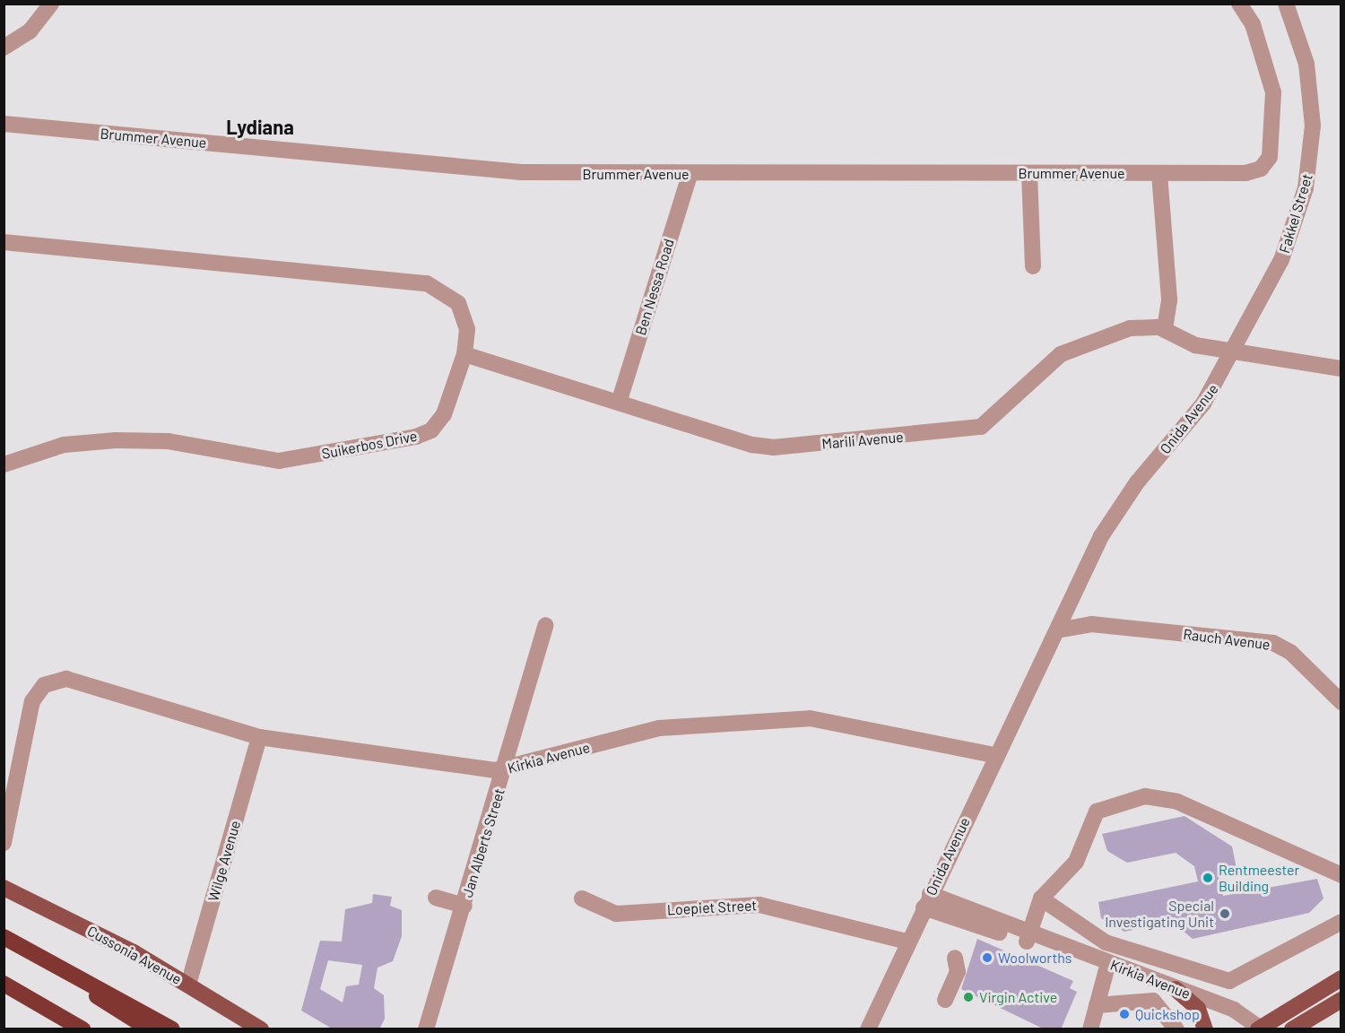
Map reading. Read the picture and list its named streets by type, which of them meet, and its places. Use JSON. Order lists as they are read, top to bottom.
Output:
{
  "streets": {
    "main road": ["Cussonia Avenue"],
    "street": [
      "Brummer Avenue",
      "Fakkel Street",
      "Ben Nessa Road",
      "Onida Avenue",
      "Marili Avenue",
      "Suikerbos Drive",
      "Rauch Avenue",
      "Kirkia Avenue",
      "Jan Alberts Street",
      "Wilge Avenue",
      "Loepiet Street"
    ]
  },
  "crossings": [
    ["Brummer Avenue", "Ben Nessa Road"],
    ["Fakkel Street", "Onida Avenue"],
    ["Ben Nessa Road", "Marili Avenue"],
    ["Onida Avenue", "Rauch Avenue"],
    ["Onida Avenue", "Kirkia Avenue"],
    ["Onida Avenue", "Loepiet Street"],
    ["Marili Avenue", "Suikerbos Drive"],
    ["Kirkia Avenue", "Jan Alberts Street"],
    ["Kirkia Avenue", "Wilge Avenue"],
    ["Wilge Avenue", "Cussonia Avenue"]
  ],
  "districts": ["Lydiana"],
  "places": [
    "Rentmeester Building",
    "Special Investigating Unit",
    "Woolworths",
    "Virgin Active",
    "Quickshop"
  ]
}
